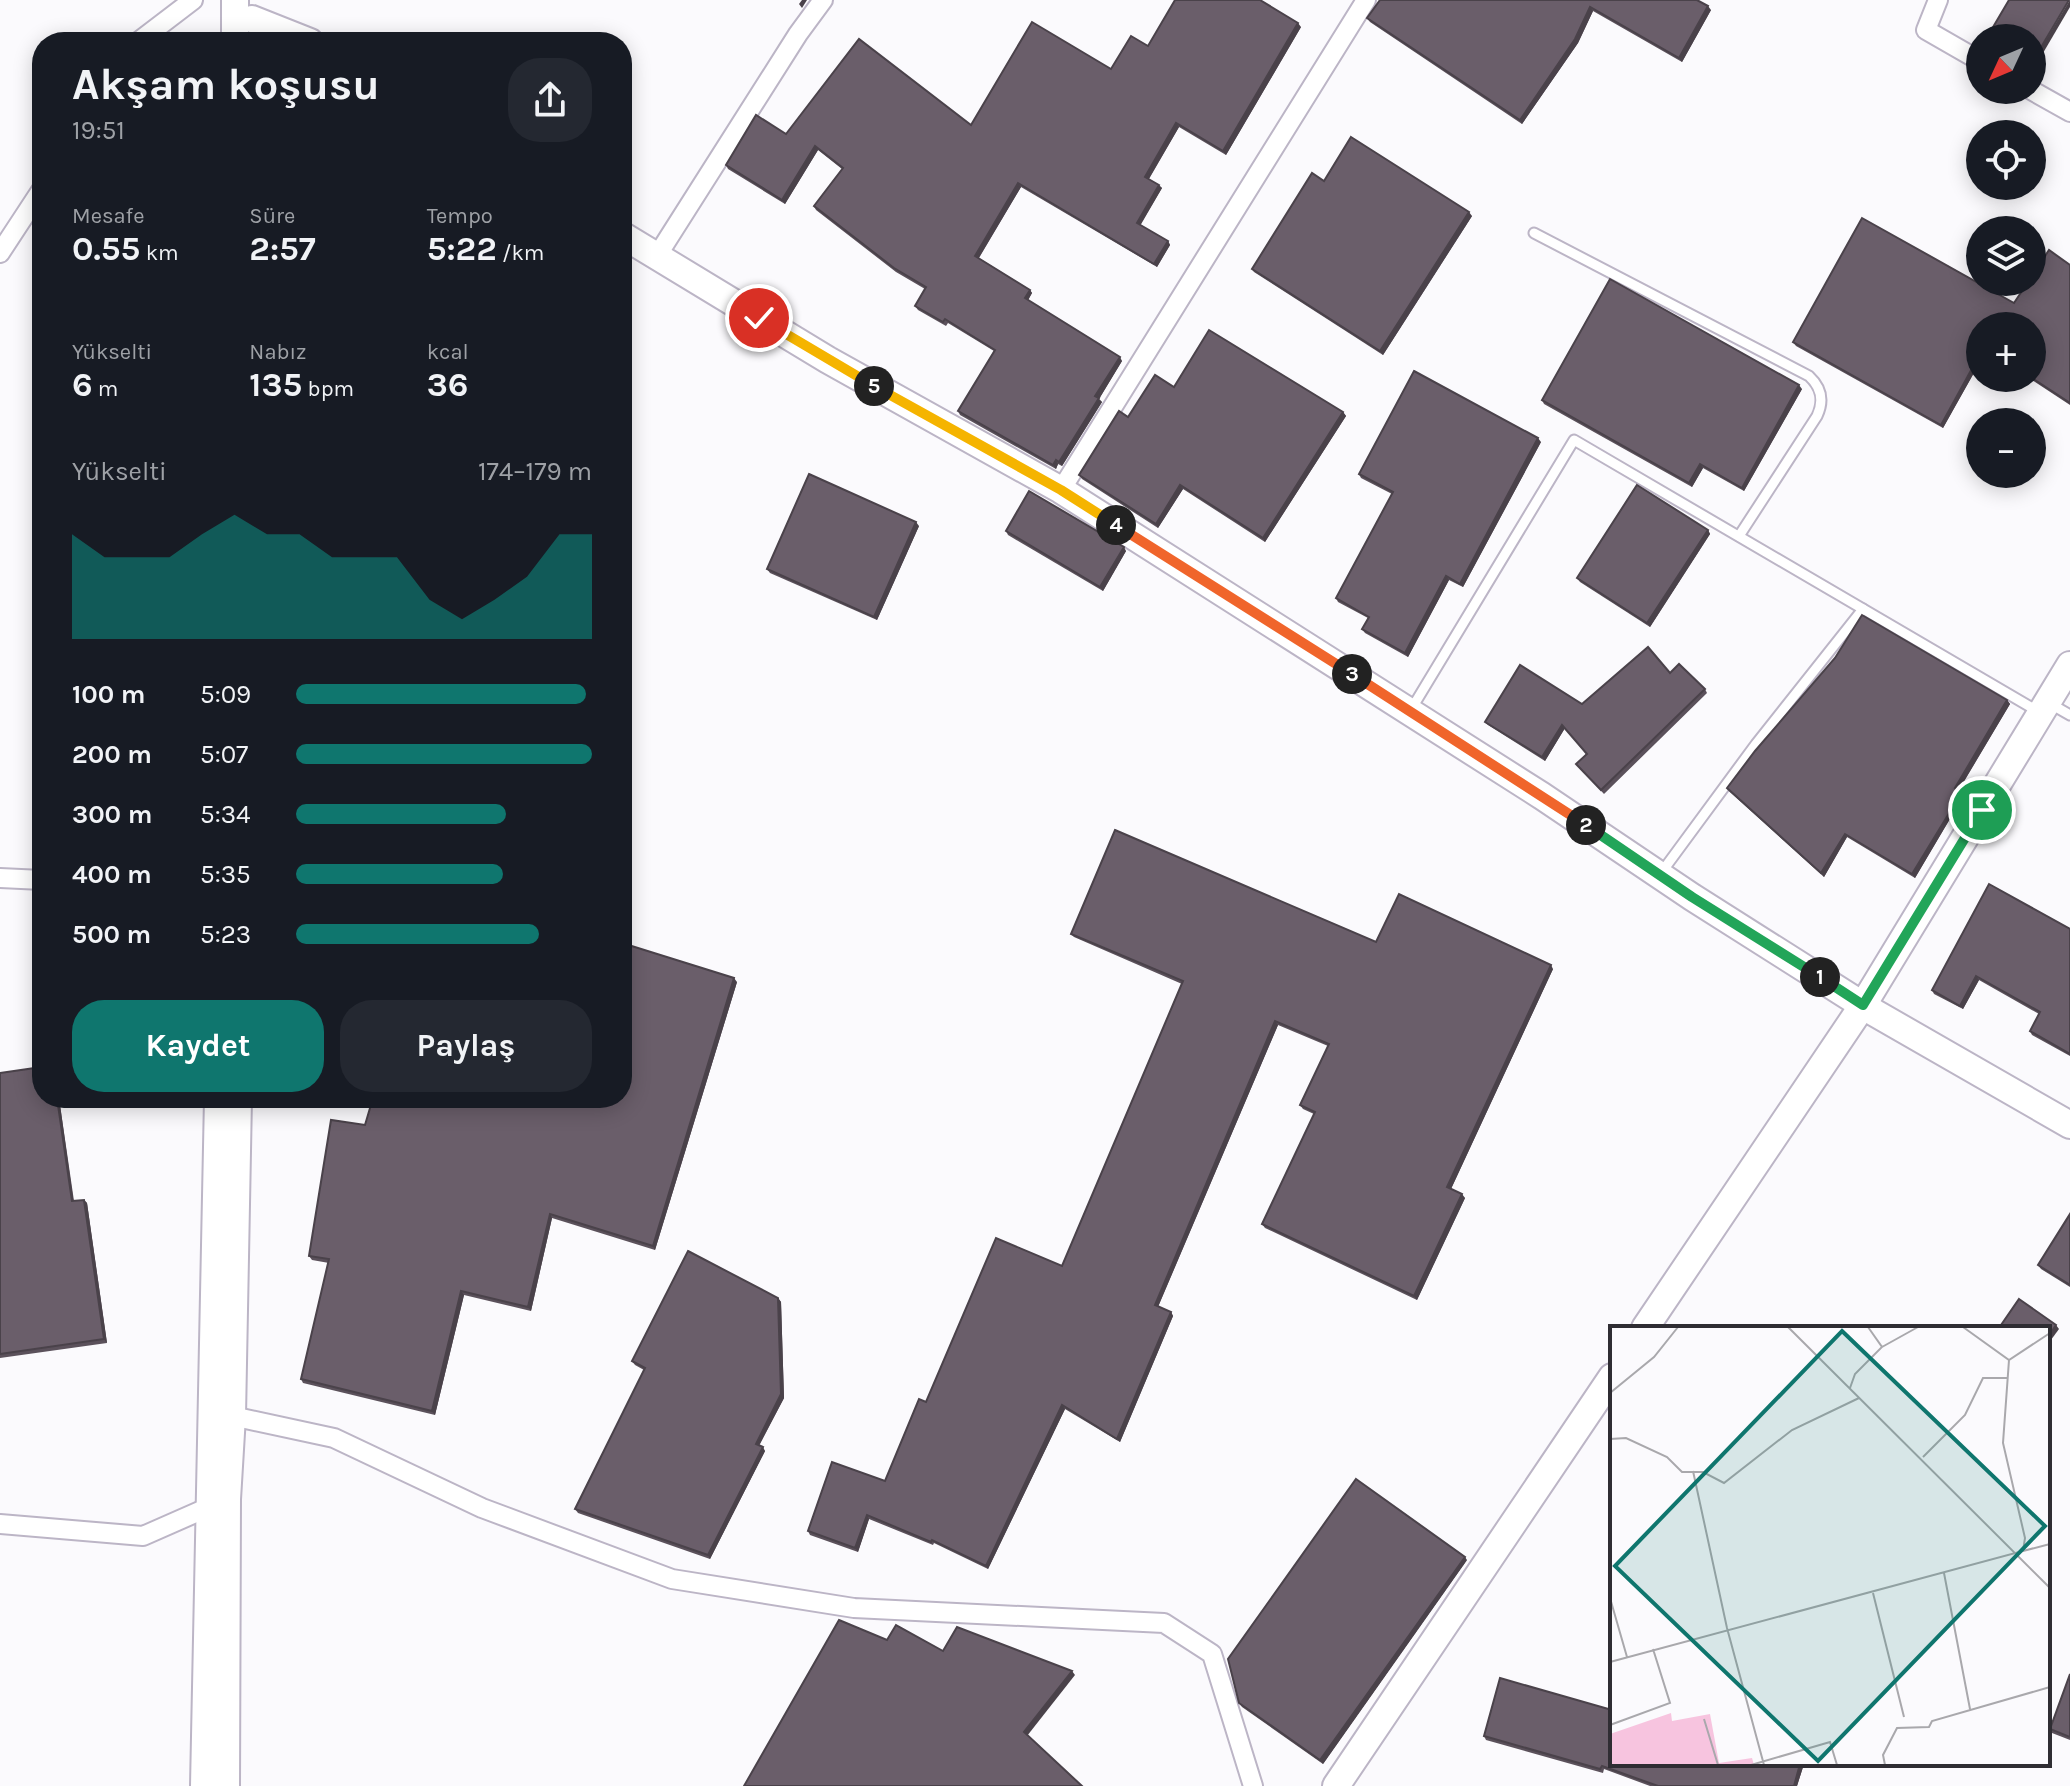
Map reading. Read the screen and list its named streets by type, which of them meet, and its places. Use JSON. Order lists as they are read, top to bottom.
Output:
{
  "north": "bottom left",
  "page": {
    "map_buttons": ["+", "−"],
    "heading": ["Akşam koşusu", "19:51"],
    "stats": [
      ["Mesafe", "0.55 km"],
      ["Süre", "2:57"],
      ["Tempo", "5:22 /km"],
      ["Yükselti", "6 m"],
      ["Nabız", "135 bpm"],
      ["kcal", "36"]
    ],
    "pins": [
      "5",
      "4",
      "3",
      "2",
      "1"
    ],
    "chart": ["Yükselti", "174–179 m"],
    "list": [
      {
        "name": "100 m",
        "note": "5:09"
      },
      {
        "name": "200 m",
        "note": "5:07"
      },
      {
        "name": "300 m",
        "note": "5:34"
      },
      {
        "name": "400 m",
        "note": "5:35"
      },
      {
        "name": "500 m",
        "note": "5:23"
      }
    ],
    "buttons": ["Kaydet", "Paylaş"]
  }
}
